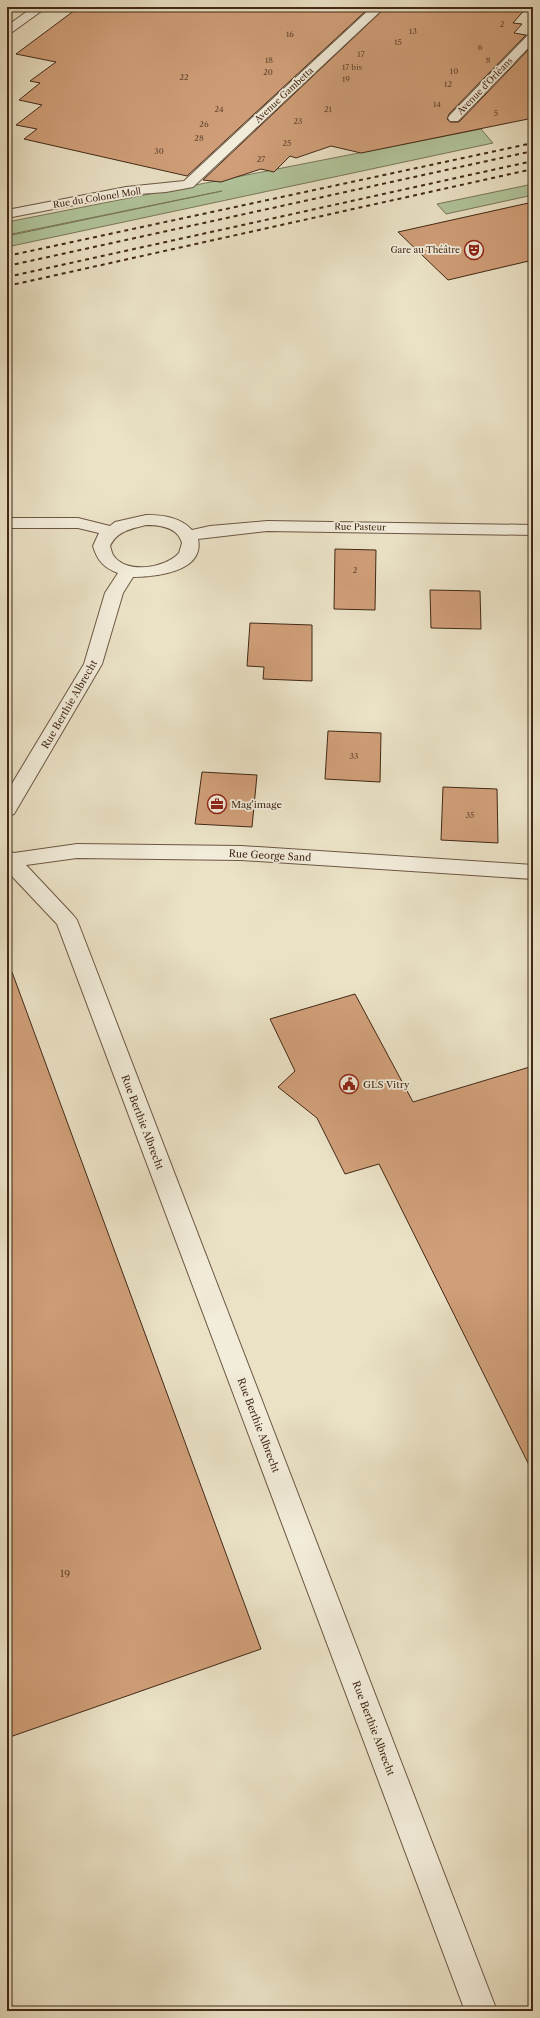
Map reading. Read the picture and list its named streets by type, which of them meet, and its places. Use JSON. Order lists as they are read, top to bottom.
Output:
{
  "streets": {
    "street": [
      "Avenue d'Orléans",
      "Avenue Gambetta",
      "Rue du Colonel Moll",
      "Rue Pasteur",
      "Rue Berthie Albrecht",
      "Rue George Sand"
    ]
  },
  "crossings": [
    ["Avenue Gambetta", "Rue du Colonel Moll"],
    ["Rue Pasteur", "Rue Berthie Albrecht"],
    ["Rue Berthie Albrecht", "Rue George Sand"]
  ],
  "places": {
    "theatre": ["Gare au Théâtre"],
    "office": ["Mag'image"],
    "public building": ["GLS Vitry"]
  },
  "house_numbers": [
    "2",
    "13",
    "16",
    "15",
    "6",
    "17",
    "18",
    "8",
    "17 bis",
    "10",
    "20",
    "22",
    "19",
    "12",
    "14",
    "24",
    "21",
    "5",
    "23",
    "26",
    "28",
    "25",
    "30",
    "27",
    "2",
    "33",
    "35",
    "19"
  ]
}
